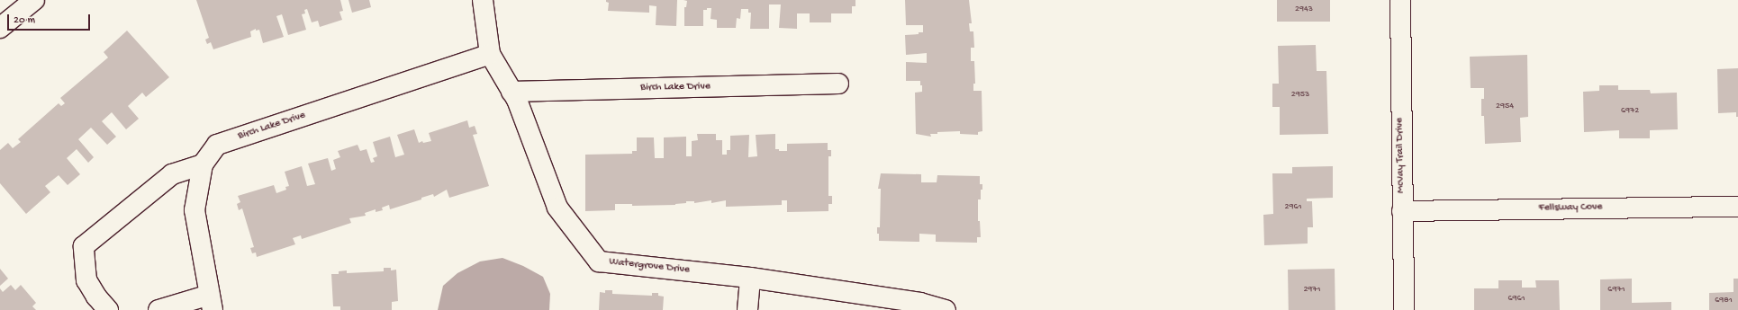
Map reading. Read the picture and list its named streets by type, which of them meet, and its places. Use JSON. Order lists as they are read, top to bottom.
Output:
{
  "streets": {
    "street": [
      "Birch Lake Drive",
      "McVay Trail Drive",
      "Fellsway Cove",
      "Watergrove Drive"
    ]
  },
  "crossings": [
    ["Birch Lake Drive", "Watergrove Drive"],
    ["McVay Trail Drive", "Fellsway Cove"]
  ],
  "house_numbers": [
    "2943",
    "2953",
    "2954",
    "6972",
    "2961",
    "2971",
    "6971",
    "6961",
    "6981"
  ],
  "scale_bar": "20 m"
}
